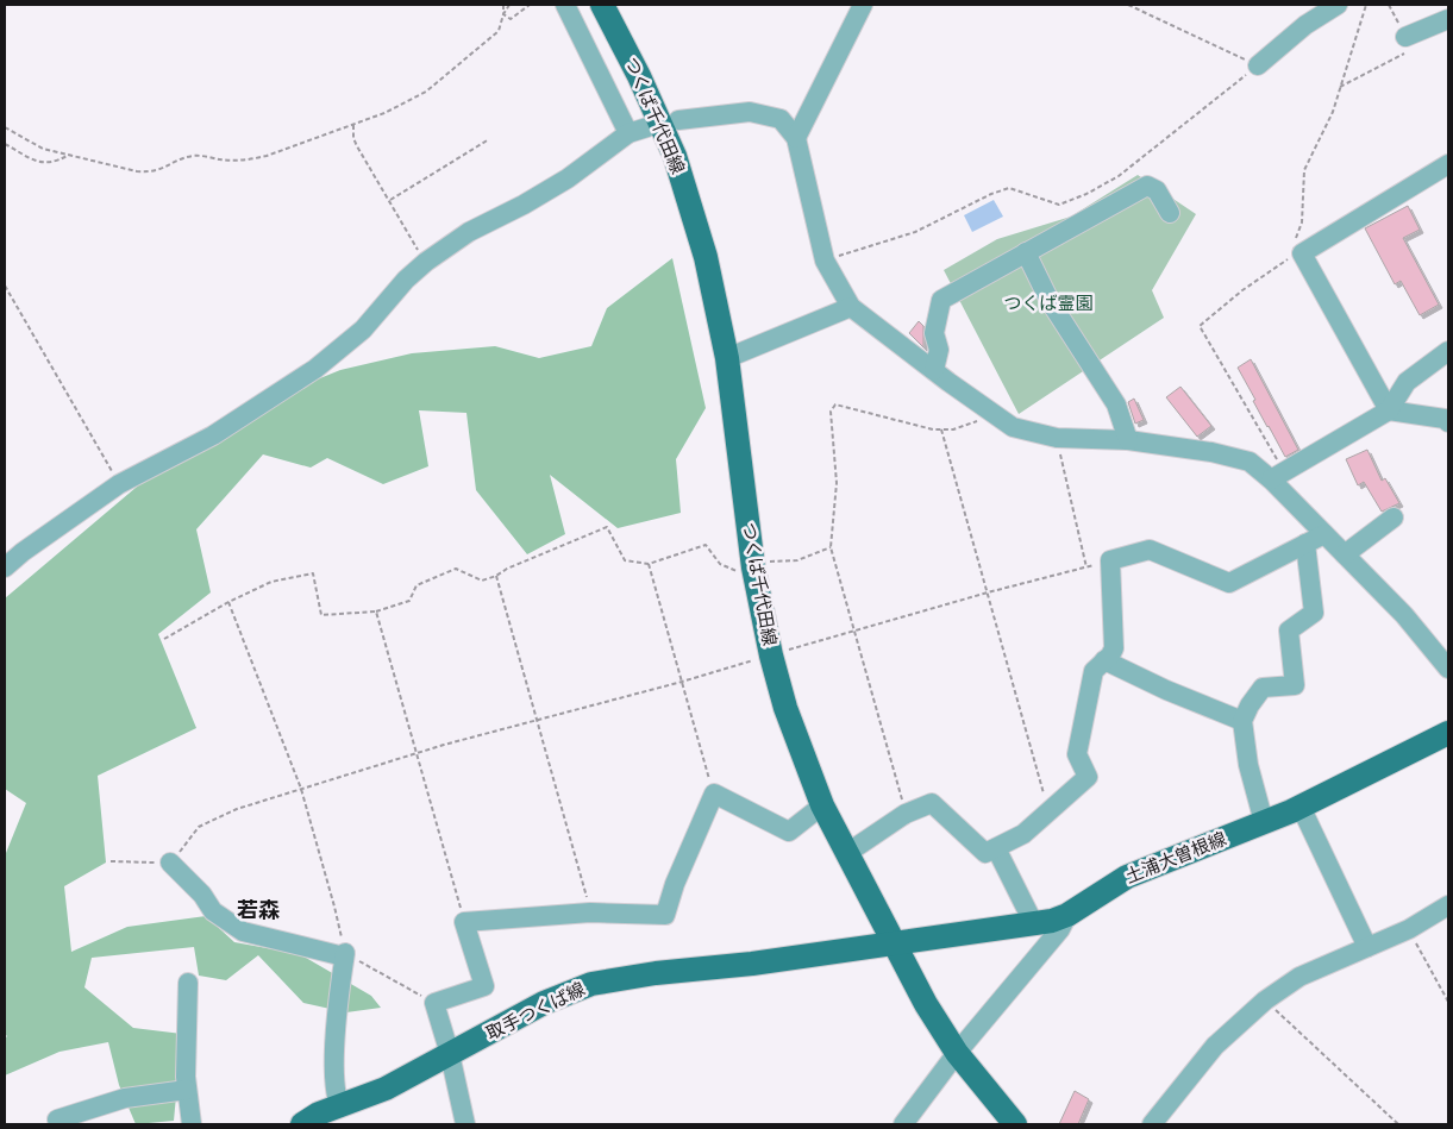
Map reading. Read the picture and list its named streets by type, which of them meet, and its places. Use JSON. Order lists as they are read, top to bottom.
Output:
{
  "streets": {
    "main road": ["つくば千代田線", "土浦大曽根線", "取手つくば線"]
  },
  "crossings": [
    ["つくば千代田線", "土浦大曽根線"],
    ["つくば千代田線", "取手つくば線"],
    ["土浦大曽根線", "取手つくば線"]
  ],
  "districts": ["若森"],
  "parks": ["つくば霊園"]
}
